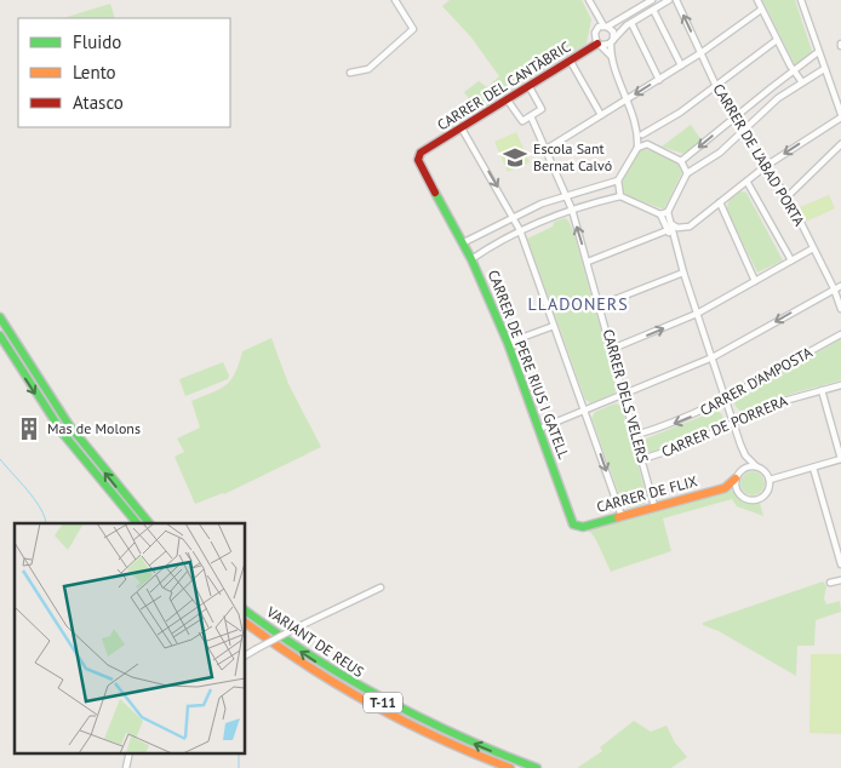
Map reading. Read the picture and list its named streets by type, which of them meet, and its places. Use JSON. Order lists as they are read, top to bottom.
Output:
{
  "streets": {
    "main road": [
      "CARRER DEL CANTÀBRIC",
      "CARRER DE PERE RIUS I GATELL",
      "CARRER DE FLIX",
      "VARIANT DE REUS",
      "T-11"
    ],
    "street": [
      "CARRER DE L'ABAD PORTA",
      "CARRER D'AMPOSTA",
      "CARRER DELS VELERS",
      "CARRER DE PORRERA"
    ]
  },
  "crossings": [
    ["CARRER DEL CANTÀBRIC", "CARRER DE PERE RIUS I GATELL"],
    ["CARRER DE PERE RIUS I GATELL", "CARRER DE FLIX"],
    ["CARRER D'AMPOSTA", "CARRER DELS VELERS"],
    ["CARRER DELS VELERS", "CARRER DE PORRERA"],
    ["CARRER DELS VELERS", "CARRER DE FLIX"]
  ],
  "districts": ["LLADONERS"],
  "places": {
    "school or university": ["Escola Sant Bernat Calvó"],
    "building": ["Mas de Molons"]
  },
  "legend": ["Fluido", "Lento", "Atasco"]
}
